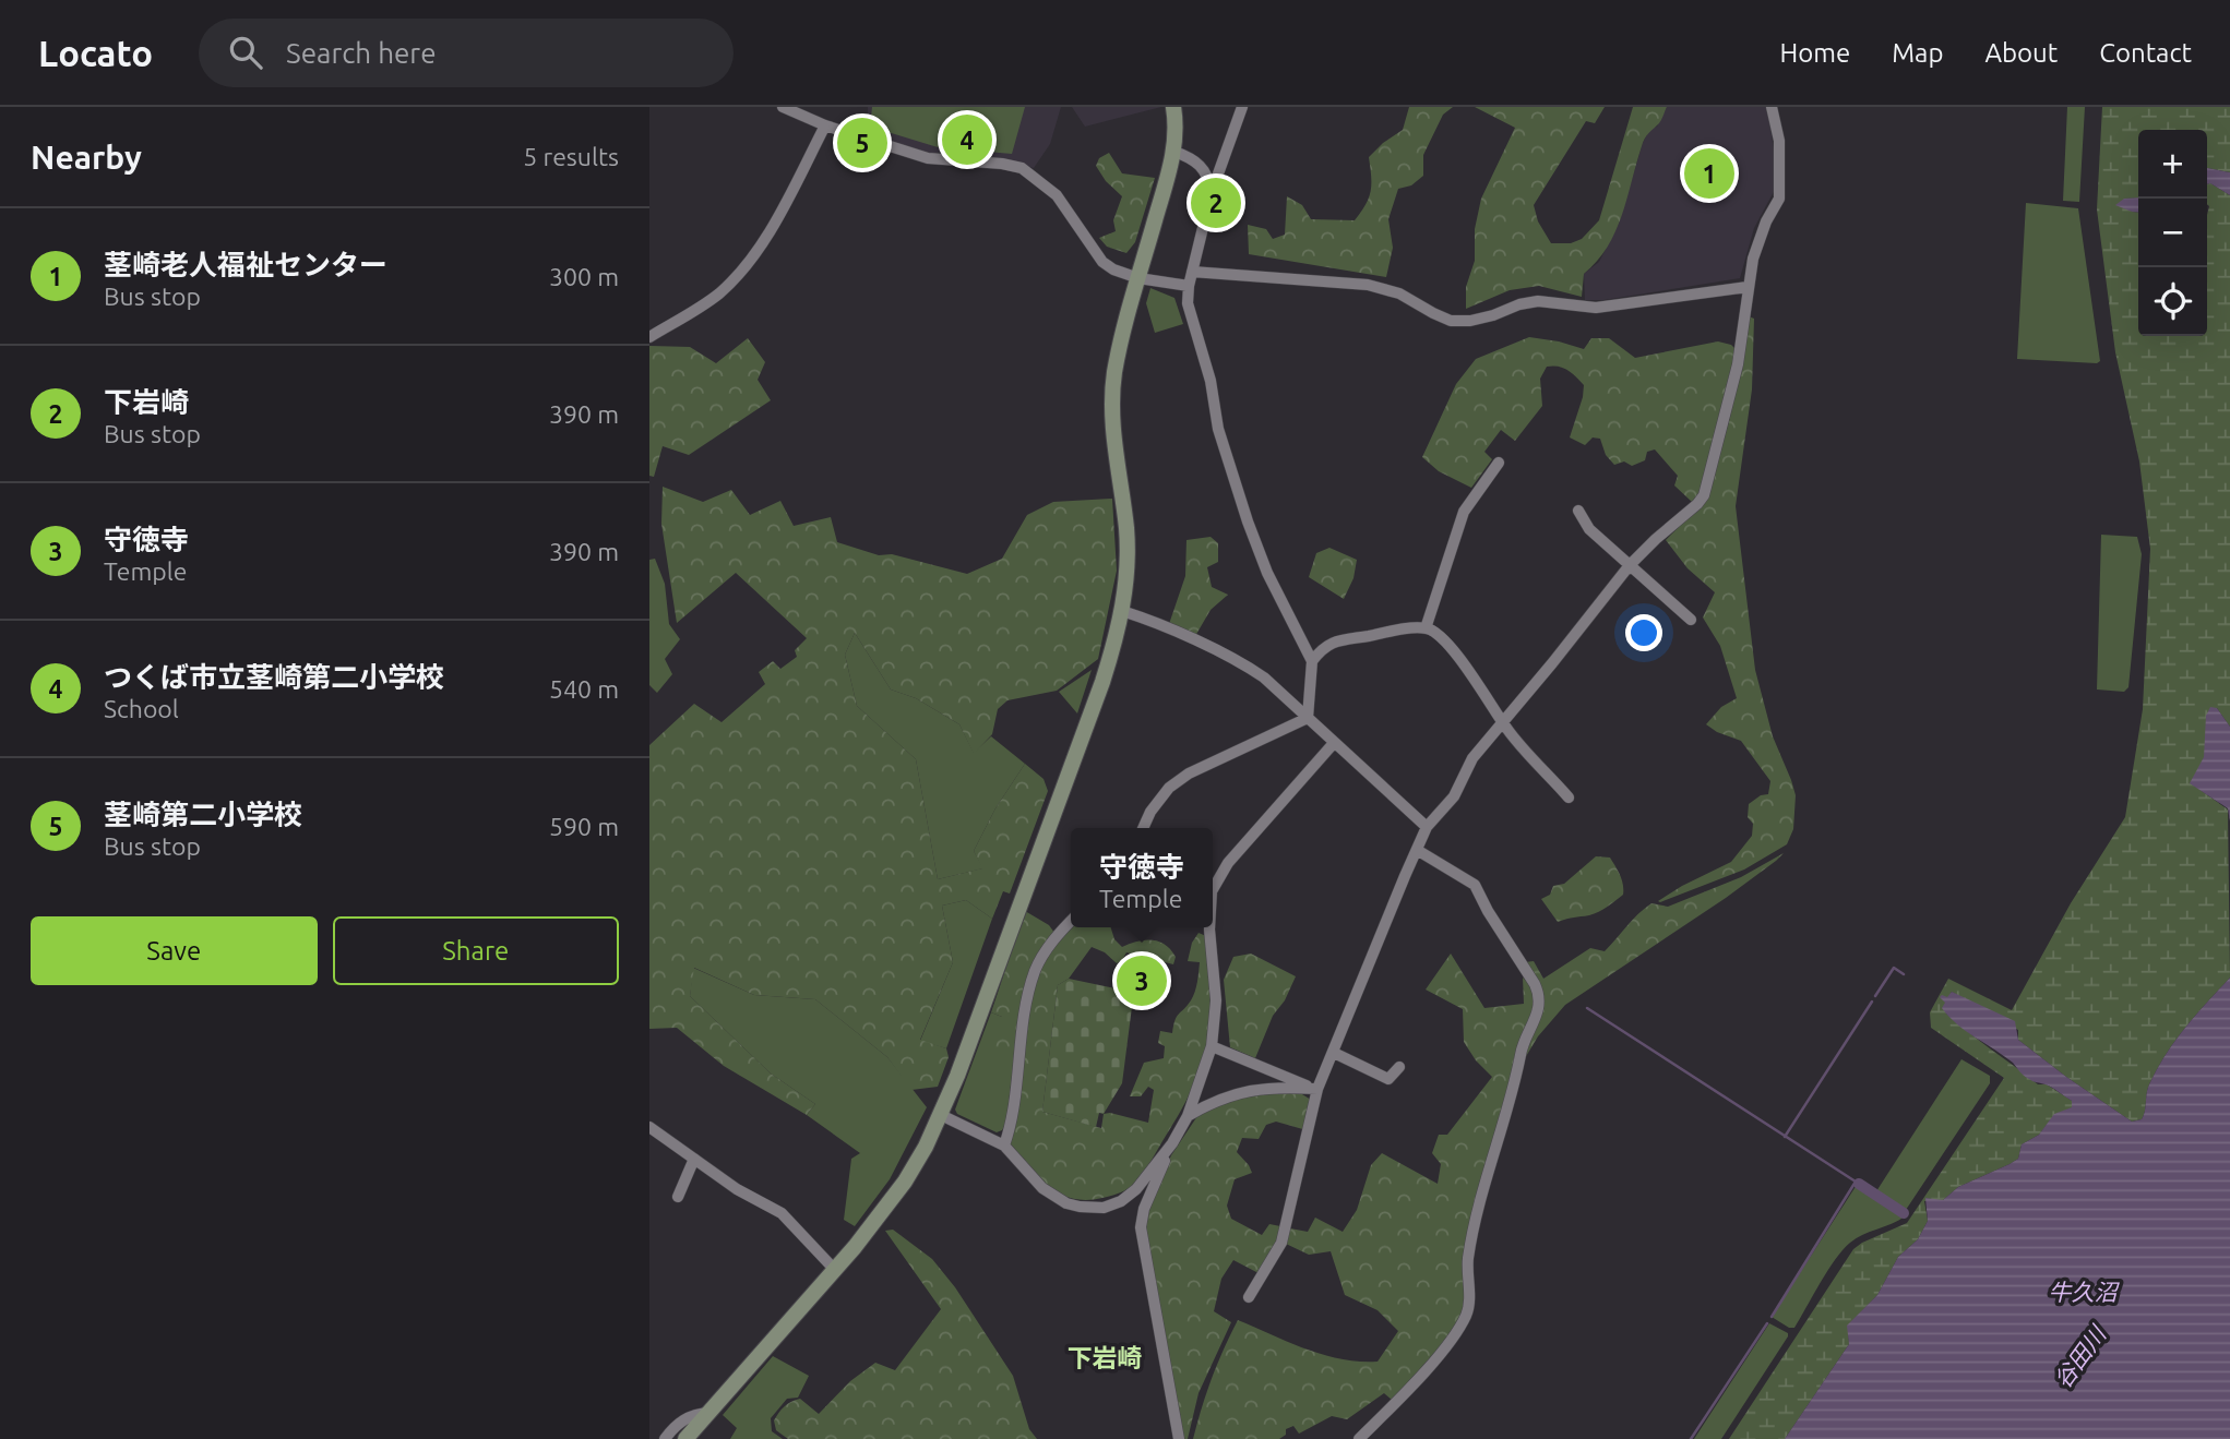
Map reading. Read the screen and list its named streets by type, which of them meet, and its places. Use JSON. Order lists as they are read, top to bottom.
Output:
{
  "districts": ["下岩崎"],
  "water": ["牛久沼", "谷田川"],
  "page": {
    "header": "Locato",
    "search": "Search here",
    "nav": [
      "Home",
      "Map",
      "About",
      "Contact"
    ],
    "heading": ["Nearby", "5 results"],
    "pins": [
      "4",
      "5",
      "1",
      "2",
      "3"
    ],
    "map_buttons": ["+", "−"],
    "list": [
      {
        "mark": "1",
        "name": "茎崎老人福祉センター",
        "note": "Bus stop",
        "value": "300 m"
      },
      {
        "mark": "2",
        "name": "下岩崎",
        "note": "Bus stop",
        "value": "390 m"
      },
      {
        "mark": "3",
        "name": "守徳寺",
        "note": "Temple",
        "value": "390 m"
      },
      {
        "mark": "4",
        "name": "つくば市立茎崎第二小学校",
        "note": "School",
        "value": "540 m"
      },
      {
        "mark": "5",
        "name": "茎崎第二小学校",
        "note": "Bus stop",
        "value": "590 m"
      }
    ],
    "popup": ["守徳寺", "Temple"],
    "buttons": ["Save", "Share"]
  }
}
